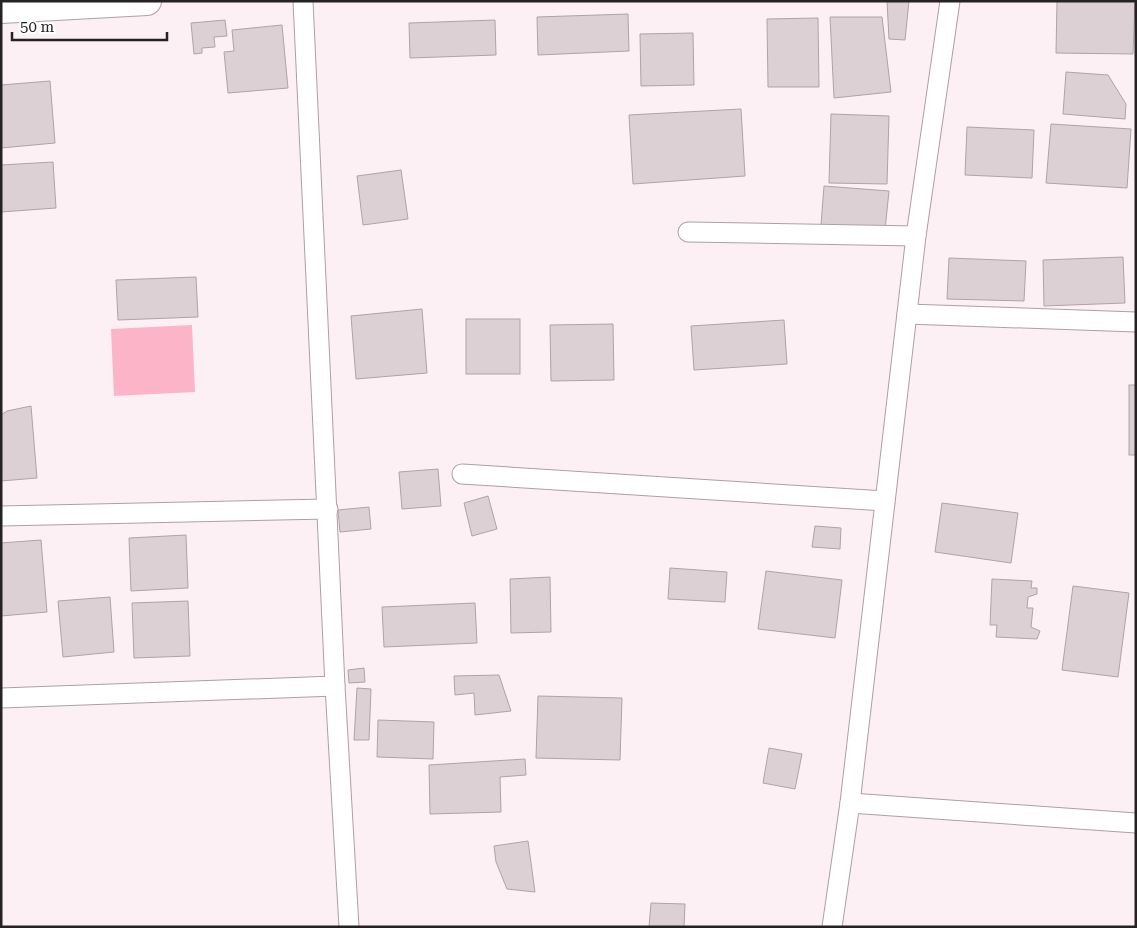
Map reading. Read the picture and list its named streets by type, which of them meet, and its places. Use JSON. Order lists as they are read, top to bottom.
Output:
{
  "scale_bar": "50 m"
}
